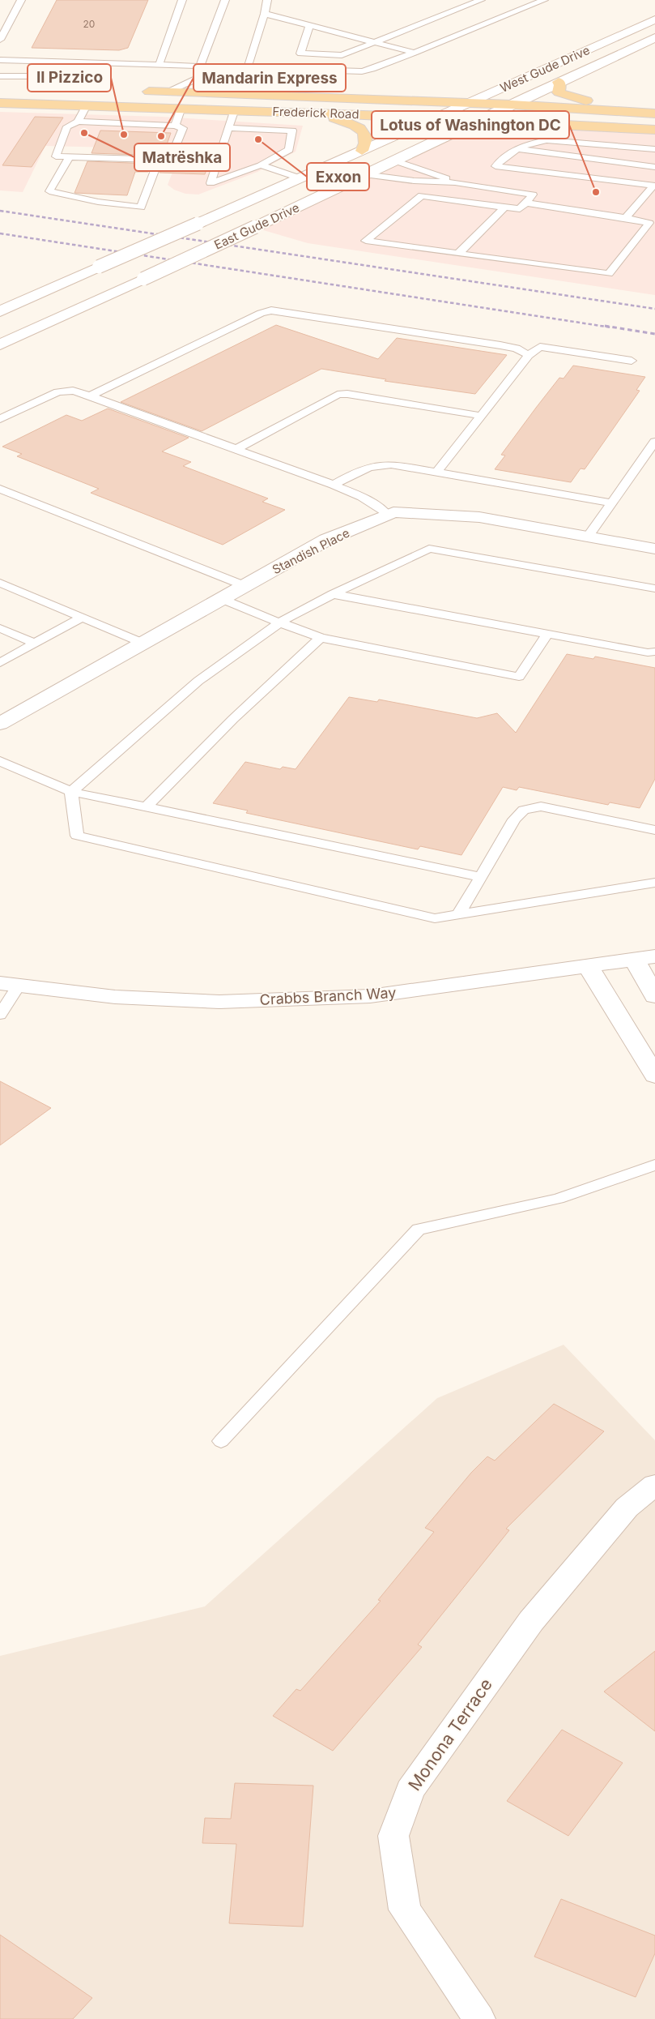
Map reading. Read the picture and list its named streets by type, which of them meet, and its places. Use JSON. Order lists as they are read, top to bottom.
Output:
{
  "streets": {
    "main road": [
      "West Gude Drive",
      "Frederick Road",
      "East Gude Drive",
      "Standish Place",
      "Crabbs Branch Way",
      "Monona Terrace"
    ]
  },
  "crossings": [
    ["West Gude Drive", "Frederick Road"],
    ["West Gude Drive", "East Gude Drive"],
    ["Frederick Road", "East Gude Drive"]
  ],
  "places": [
    "Matrëshka",
    "Il Pizzico",
    "Mandarin Express",
    "Exxon",
    "Lotus of Washington DC"
  ],
  "house_numbers": ["20"]
}
